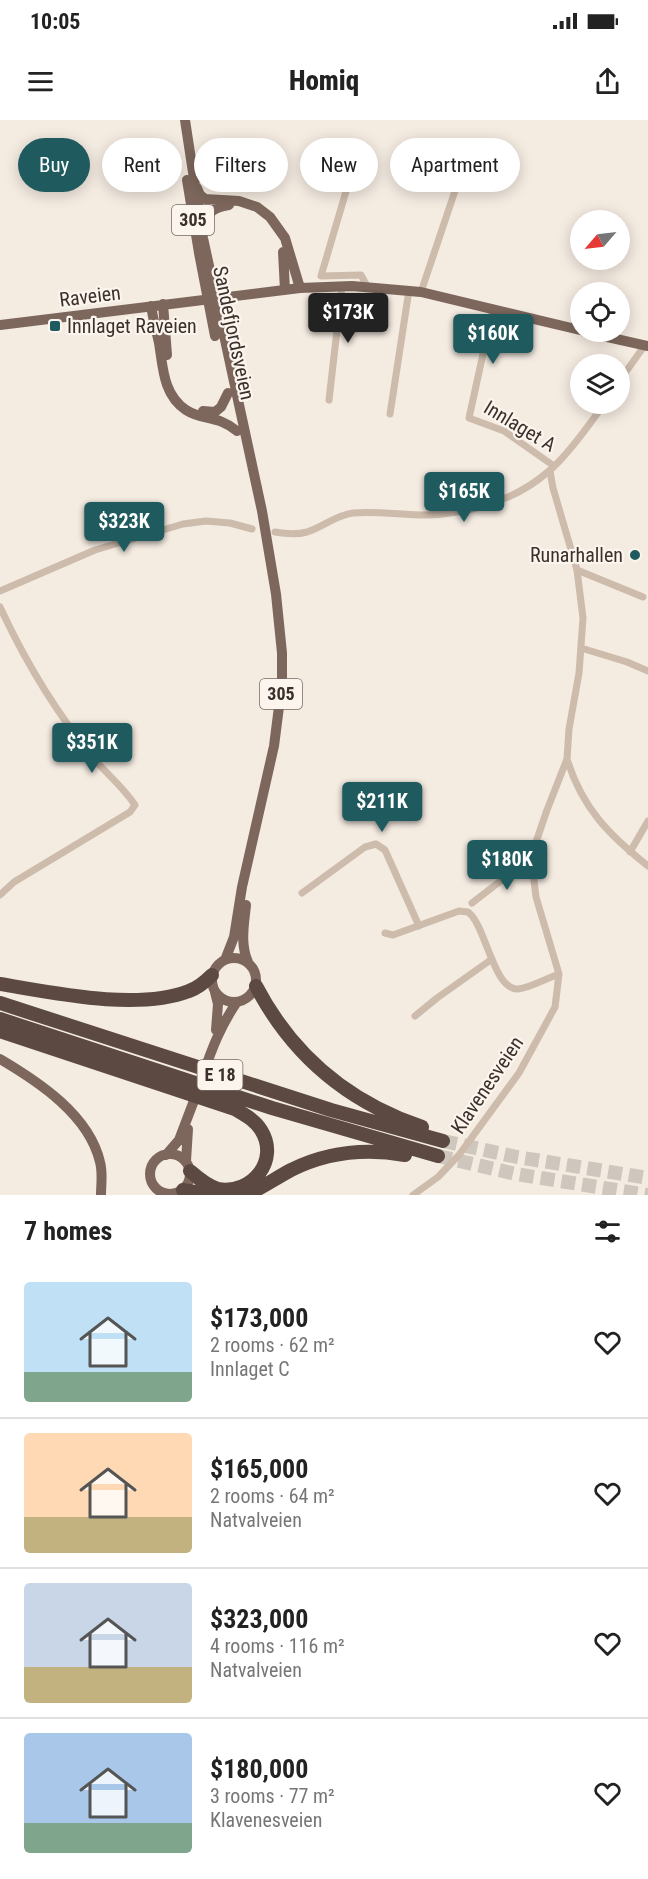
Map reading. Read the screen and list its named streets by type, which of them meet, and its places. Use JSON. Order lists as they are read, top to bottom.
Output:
{
  "streets": {
    "highway": ["E 18"],
    "main road": ["305", "Raveien", "Sandefjordsveien"],
    "street": ["Innlaget A", "Klavenesveien"]
  },
  "crossings": [
    ["305", "Raveien"],
    ["305", "Sandefjordsveien"],
    ["305", "E 18"],
    ["Sandefjordsveien", "E 18"],
    ["Innlaget A", "Klavenesveien"]
  ],
  "places": {
    "transit": ["Innlaget Raveien"],
    "other": ["Runarhallen"]
  },
  "north": "bottom left",
  "page": {
    "status": "10:05",
    "header": "Homiq",
    "chip": [
      "Buy",
      "Rent",
      "Filters",
      "New",
      "Apartment"
    ],
    "price": [
      "$173K",
      "$160K",
      "$165K",
      "$323K",
      "$351K",
      "$211K",
      "$180K"
    ],
    "heading": "7 homes",
    "list": [
      {
        "name": "$173,000",
        "note": "2 rooms · 62 m² · Innlaget C"
      },
      {
        "name": "$165,000",
        "note": "2 rooms · 64 m² · Natvalveien"
      },
      {
        "name": "$323,000",
        "note": "4 rooms · 116 m² · Natvalveien"
      },
      {
        "name": "$180,000",
        "note": "3 rooms · 77 m² · Klavenesveien"
      }
    ]
  }
}
